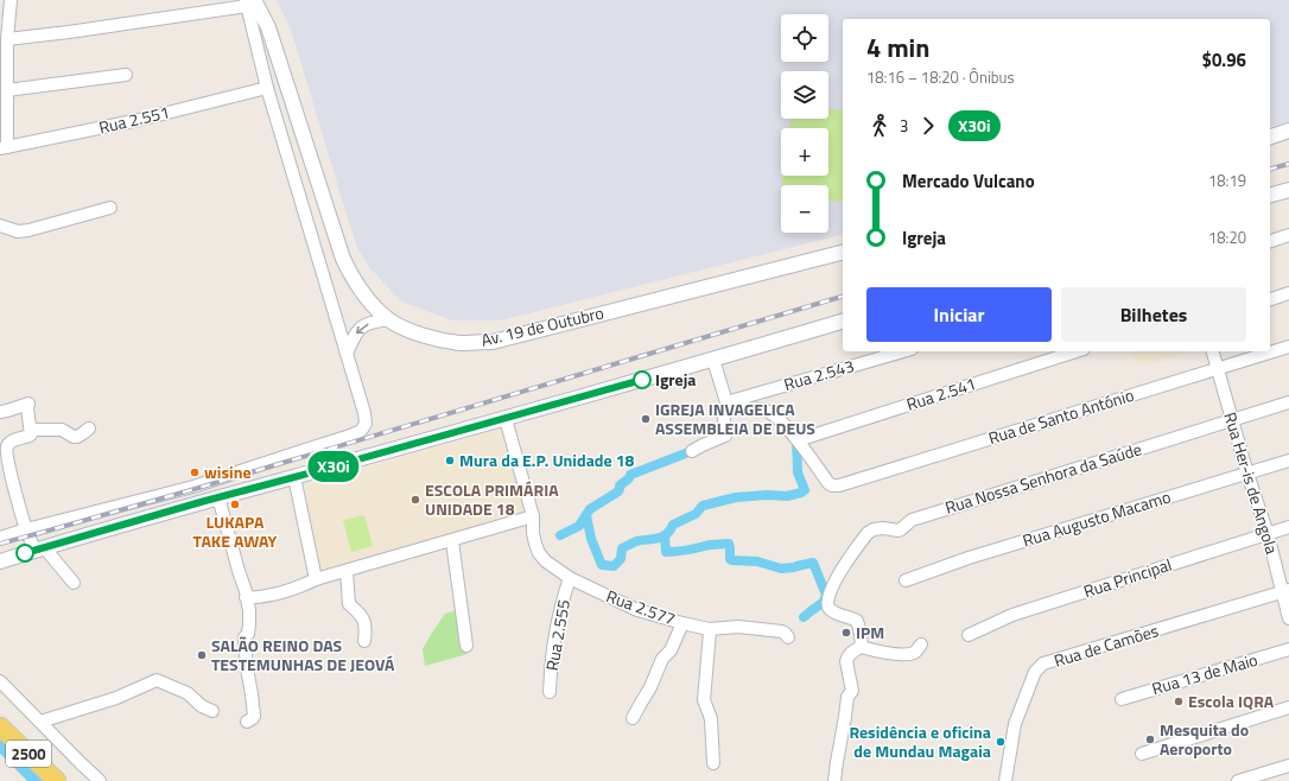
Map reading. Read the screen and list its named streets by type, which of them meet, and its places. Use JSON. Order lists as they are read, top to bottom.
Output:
{
  "streets": {
    "main road": ["2500"],
    "street": [
      "Rua 2.551",
      "Av. 19 de Outubro",
      "Rua 2.543",
      "Rua 2.541",
      "Rua de Santo António",
      "Rua Nossa Senhora da Saúde",
      "Rua Her-is de Angola",
      "Rua Augusto Macamo",
      "Rua Principal",
      "Rua 2.577",
      "Rua 2.555",
      "Rua de Camões",
      "Rua 13 de Maio"
    ]
  },
  "crossings": [
    ["Rua 2.541", "Rua de Santo António"],
    ["Rua de Santo António", "Rua Her-is de Angola"],
    ["Rua Nossa Senhora da Saúde", "Rua Her-is de Angola"],
    ["Rua Her-is de Angola", "Rua Augusto Macamo"],
    ["Rua Her-is de Angola", "Rua Principal"],
    ["Rua Her-is de Angola", "Rua de Camões"],
    ["Rua 2.577", "Rua 2.555"]
  ],
  "places": [
    "Igreja",
    "IGREJA INVAGELICA ASSEMBLEIA DE DEUS",
    "Mura da E.P. Unidade 18",
    "wisine",
    "ESCOLA PRIMÁRIA UNIDADE 18",
    "LUKAPA TAKE AWAY",
    "IPM",
    "SALÃO REINO DAS TESTEMUNHAS DE JEOVÁ",
    "Escola IQRA",
    "Mesquita do Aeroporto",
    "Residência e oficina de Mundau Magaia"
  ],
  "lines": ["bus line X30i"],
  "page": {
    "on_map": "X30i",
    "map_buttons": ["+", "−"],
    "heading": ["4 min", "18:16 – 18:20 · Ônibus", "$0.96"],
    "legs": ["3", "X30i"],
    "list": [
      {
        "name": "Mercado Vulcano",
        "value": "18:19"
      },
      {
        "name": "Igreja",
        "value": "18:20"
      }
    ],
    "buttons": ["Iniciar", "Bilhetes"]
  }
}
